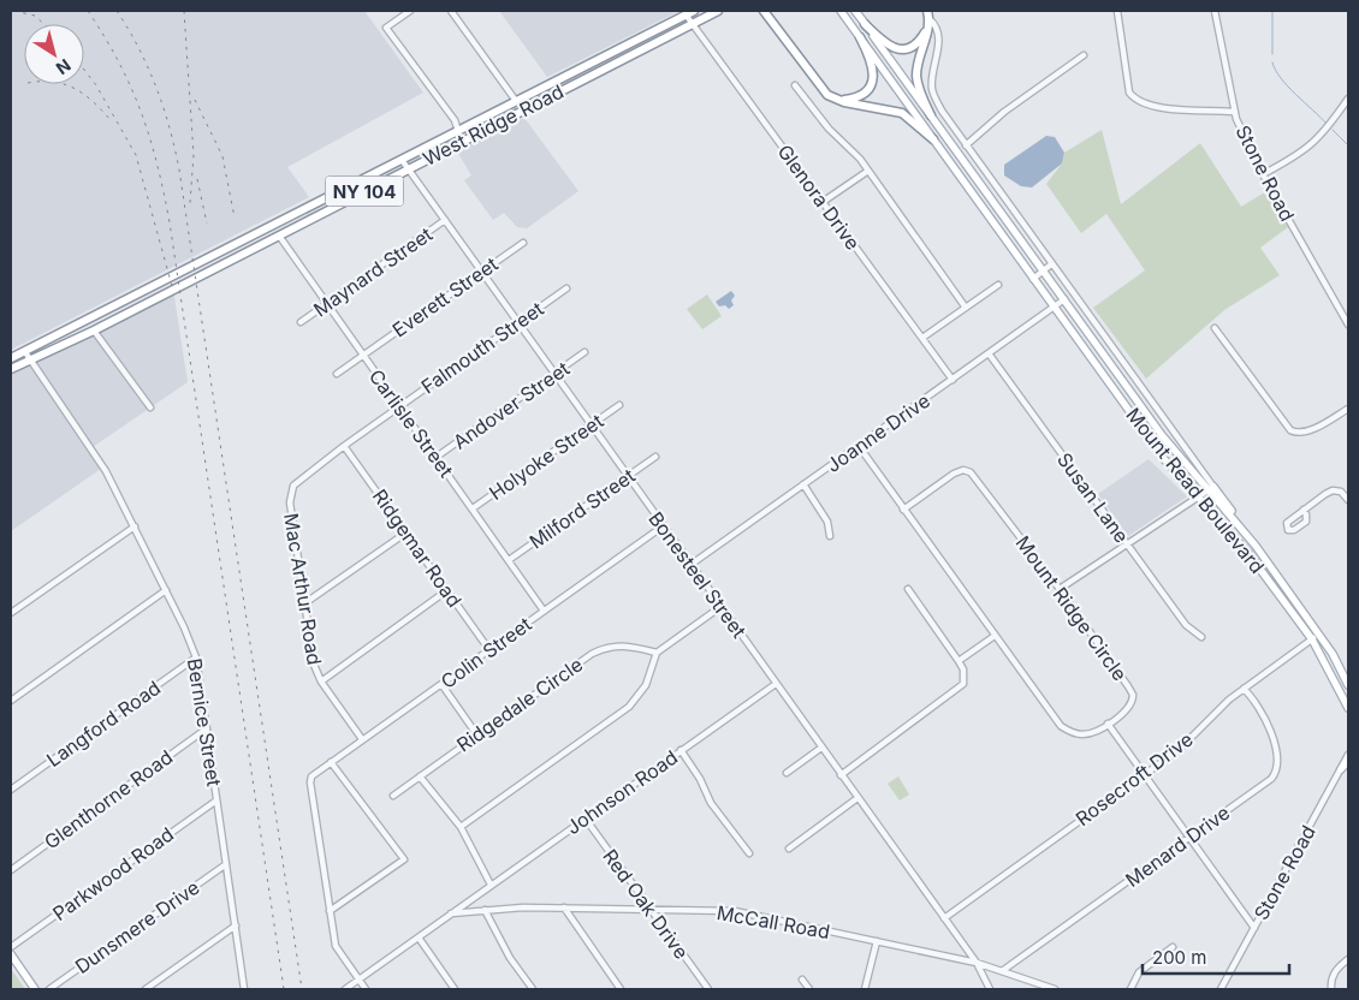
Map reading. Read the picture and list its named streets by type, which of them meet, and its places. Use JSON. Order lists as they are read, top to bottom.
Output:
{
  "streets": {
    "highway": ["West Ridge Road", "NY 104"],
    "main road": ["Mount Read Boulevard"],
    "street": [
      "Stone Road",
      "Glenora Drive",
      "Maynard Street",
      "Everett Street",
      "Falmouth Street",
      "Andover Street",
      "Carlisle Street",
      "Joanne Drive",
      "Holyoke Street",
      "Susan Lane",
      "Milford Street",
      "Ridgemar Road",
      "Bonesteel Street",
      "Mac Arthur Road",
      "Mount Ridge Circle",
      "Colin Street",
      "Ridgedale Circle",
      "Bernice Street",
      "Langford Road",
      "Rosecroft Drive",
      "Johnson Road",
      "Glenthorne Road",
      "Menard Drive",
      "Parkwood Road",
      "Red Oak Drive",
      "McCall Road",
      "Dunsmere Drive"
    ]
  },
  "crossings": [
    ["West Ridge Road", "Glenora Drive"],
    ["West Ridge Road", "Carlisle Street"],
    ["West Ridge Road", "Bonesteel Street"],
    ["West Ridge Road", "Bernice Street"],
    ["Glenora Drive", "Joanne Drive"],
    ["Maynard Street", "Carlisle Street"],
    ["Maynard Street", "Bonesteel Street"],
    ["Everett Street", "Carlisle Street"],
    ["Everett Street", "Bonesteel Street"],
    ["Falmouth Street", "Carlisle Street"],
    ["Falmouth Street", "Bonesteel Street"],
    ["Falmouth Street", "Mac Arthur Road"],
    ["Andover Street", "Carlisle Street"],
    ["Andover Street", "Bonesteel Street"],
    ["Carlisle Street", "Holyoke Street"],
    ["Carlisle Street", "Milford Street"],
    ["Carlisle Street", "Mac Arthur Road"],
    ["Carlisle Street", "Colin Street"],
    ["Joanne Drive", "Mount Read Boulevard"],
    ["Joanne Drive", "Susan Lane"],
    ["Joanne Drive", "Bonesteel Street"],
    ["Joanne Drive", "Mount Ridge Circle"],
    ["Holyoke Street", "Bonesteel Street"],
    ["Mount Read Boulevard", "Rosecroft Drive"],
    ["Milford Street", "Bonesteel Street"],
    ["Ridgemar Road", "Mac Arthur Road"],
    ["Ridgemar Road", "Colin Street"],
    ["Bonesteel Street", "Colin Street"],
    ["Bonesteel Street", "Rosecroft Drive"],
    ["Bonesteel Street", "Johnson Road"],
    ["Bonesteel Street", "McCall Road"],
    ["Mac Arthur Road", "Colin Street"],
    ["Bernice Street", "Langford Road"],
    ["Bernice Street", "Glenthorne Road"],
    ["Bernice Street", "Parkwood Road"],
    ["Bernice Street", "Dunsmere Drive"],
    ["Rosecroft Drive", "Menard Drive"],
    ["Johnson Road", "Red Oak Drive"],
    ["Menard Drive", "McCall Road"],
    ["Red Oak Drive", "McCall Road"]
  ],
  "scale_bar": "200 m",
  "north": "bottom right"
}
